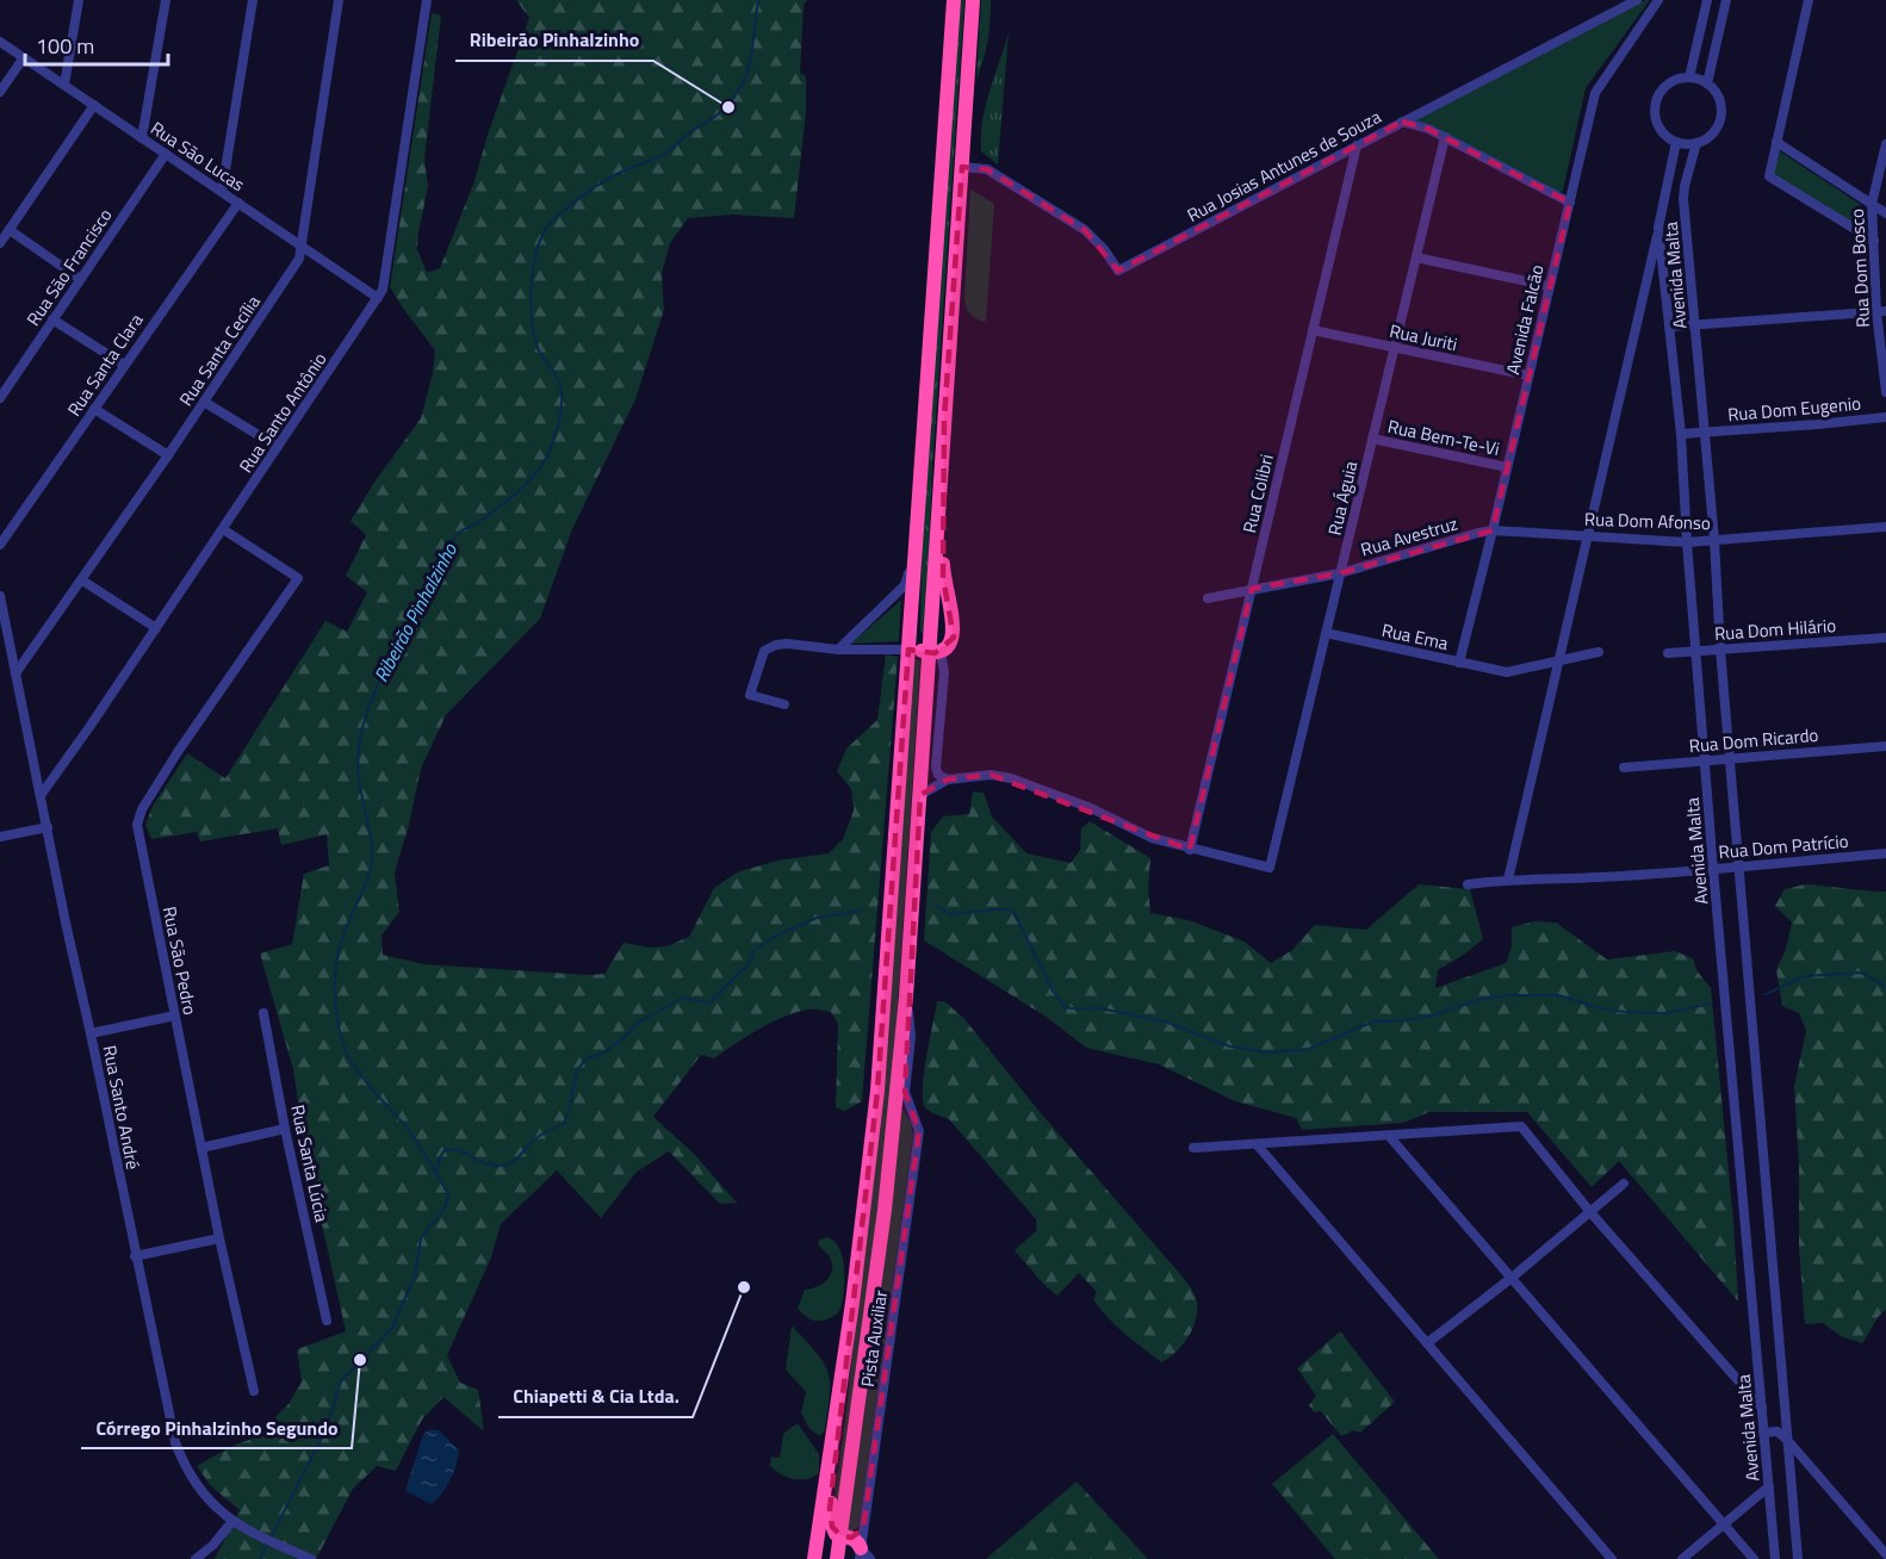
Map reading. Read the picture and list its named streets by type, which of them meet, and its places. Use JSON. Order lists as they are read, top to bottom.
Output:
{
  "streets": {
    "street": [
      "Rua São Lucas",
      "Rua Josias Antunes de Souza",
      "Rua São Francisco",
      "Rua Dom Bosco",
      "Avenida Malta",
      "Avenida Falcão",
      "Rua Juriti",
      "Rua Santa Cecília",
      "Rua Santa Clara",
      "Rua Dom Eugenio",
      "Rua Santo Antônio",
      "Rua Bem-Te-Vi",
      "Rua Colibri",
      "Rua Águia",
      "Rua Dom Afonso",
      "Rua Avestruz",
      "Rua Dom Hilário",
      "Rua Ema",
      "Rua Dom Ricardo",
      "Rua Dom Patrício",
      "Rua São Pedro",
      "Rua Santo André",
      "Rua Santa Lúcia",
      "Pista Auxiliar"
    ]
  },
  "crossings": [
    ["Rua São Lucas", "Rua São Francisco"],
    ["Rua São Lucas", "Rua Santa Cecília"],
    ["Rua São Lucas", "Rua Santa Clara"],
    ["Rua São Lucas", "Rua Santo Antônio"],
    ["Rua Josias Antunes de Souza", "Rua Colibri"],
    ["Avenida Malta", "Rua Dom Eugenio"],
    ["Avenida Malta", "Rua Dom Afonso"],
    ["Avenida Malta", "Rua Dom Hilário"],
    ["Avenida Malta", "Rua Dom Ricardo"],
    ["Avenida Malta", "Rua Dom Patrício"],
    ["Avenida Falcão", "Rua Juriti"],
    ["Avenida Falcão", "Rua Bem-Te-Vi"],
    ["Avenida Falcão", "Rua Dom Afonso"],
    ["Avenida Falcão", "Rua Avestruz"],
    ["Avenida Falcão", "Rua Ema"],
    ["Rua Juriti", "Rua Colibri"],
    ["Rua Juriti", "Rua Águia"],
    ["Rua Santa Cecília", "Rua Santo André"],
    ["Rua Santo Antônio", "Rua São Pedro"],
    ["Rua Santo Antônio", "Rua Santo André"],
    ["Rua Bem-Te-Vi", "Rua Águia"],
    ["Rua Colibri", "Rua Águia"],
    ["Rua Colibri", "Rua Avestruz"],
    ["Rua Águia", "Rua Avestruz"],
    ["Rua Águia", "Rua Ema"],
    ["Rua Dom Afonso", "Rua Avestruz"]
  ],
  "water": ["Ribeirão Pinhalzinho"],
  "places": ["Ribeirão Pinhalzinho", "Chiapetti & Cia Ltda.", "Córrego Pinhalzinho Segundo"],
  "scale_bar": "100 m"
}
